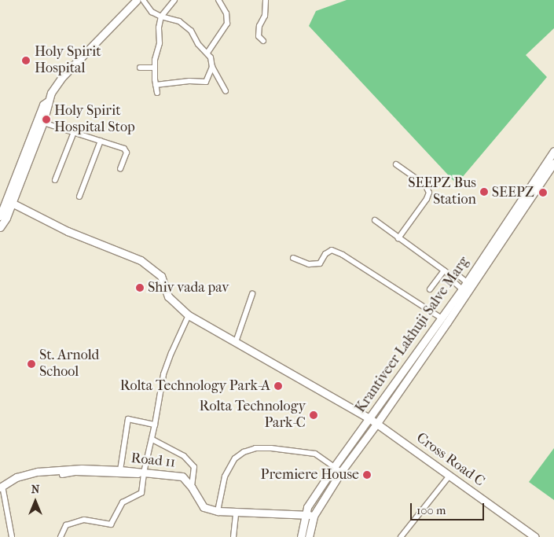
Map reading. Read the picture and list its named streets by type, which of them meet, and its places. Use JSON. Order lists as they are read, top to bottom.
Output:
{
  "streets": {
    "main road": ["Krantiveer Lakhuji Salve Marg", "Cross Road C", "Road 11"]
  },
  "crossings": [
    ["Krantiveer Lakhuji Salve Marg", "Cross Road C"],
    ["Krantiveer Lakhuji Salve Marg", "Road 11"]
  ],
  "places": [
    "Holy Spirit Hospital",
    "Holy Spirit Hospital Stop",
    "SEEPZ Bus Station",
    "SEEPZ",
    "Shiv vada pav",
    "St. Arnold School",
    "Rolta Technology Park-A",
    "Rolta Technology Park-C",
    "Premiere House"
  ],
  "scale_bar": "100 m",
  "north": "top"
}
